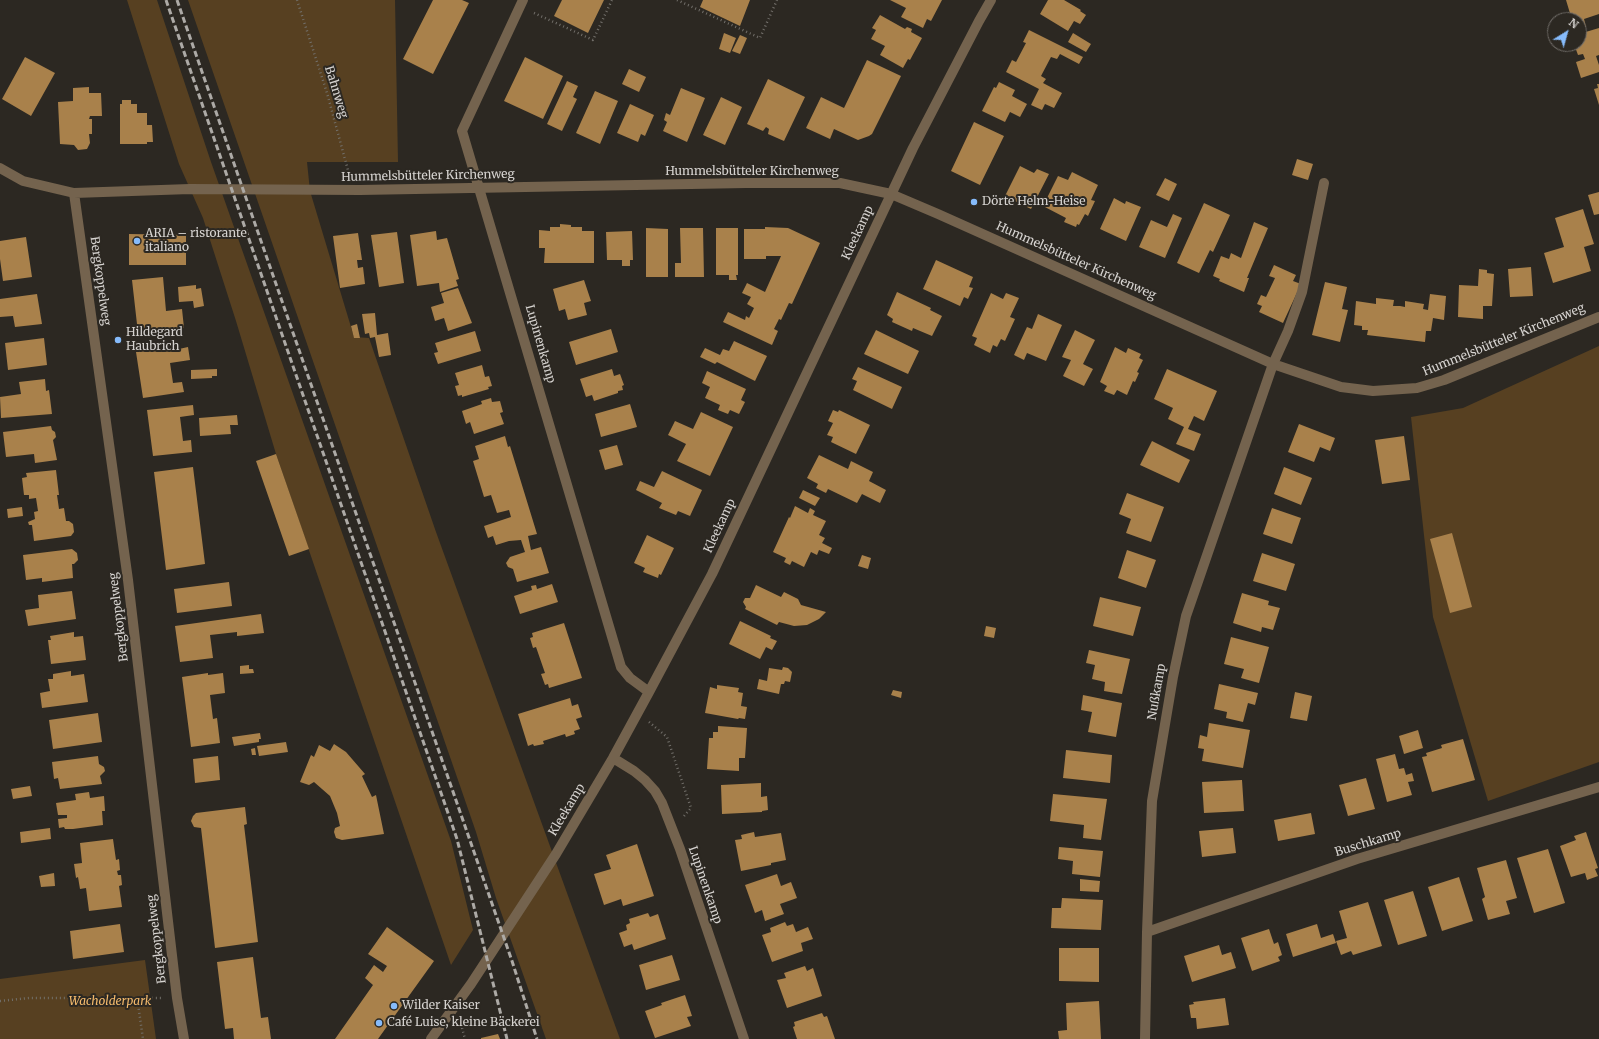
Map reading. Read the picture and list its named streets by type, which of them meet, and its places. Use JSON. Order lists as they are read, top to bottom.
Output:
{
  "streets": {
    "street": [
      "Hummelsbütteler Kirchenweg",
      "Kleekamp",
      "Bergkoppelweg",
      "Lupinenkamp",
      "Nußkamp",
      "Buschkamp"
    ],
    "path": ["Bahnweg"]
  },
  "crossings": [
    ["Bahnweg", "Hummelsbütteler Kirchenweg"],
    ["Hummelsbütteler Kirchenweg", "Kleekamp"],
    ["Hummelsbütteler Kirchenweg", "Bergkoppelweg"],
    ["Hummelsbütteler Kirchenweg", "Lupinenkamp"],
    ["Hummelsbütteler Kirchenweg", "Nußkamp"],
    ["Kleekamp", "Lupinenkamp"],
    ["Nußkamp", "Buschkamp"]
  ],
  "parks": ["Wacholderpark"],
  "places": [
    "Dörte Helm-Heise",
    "ARIA – ristorante italiano",
    "Hildegard Haubrich",
    "Wilder Kaiser",
    "Café Luise, kleine Bäckerei"
  ],
  "north": "top right"
}
